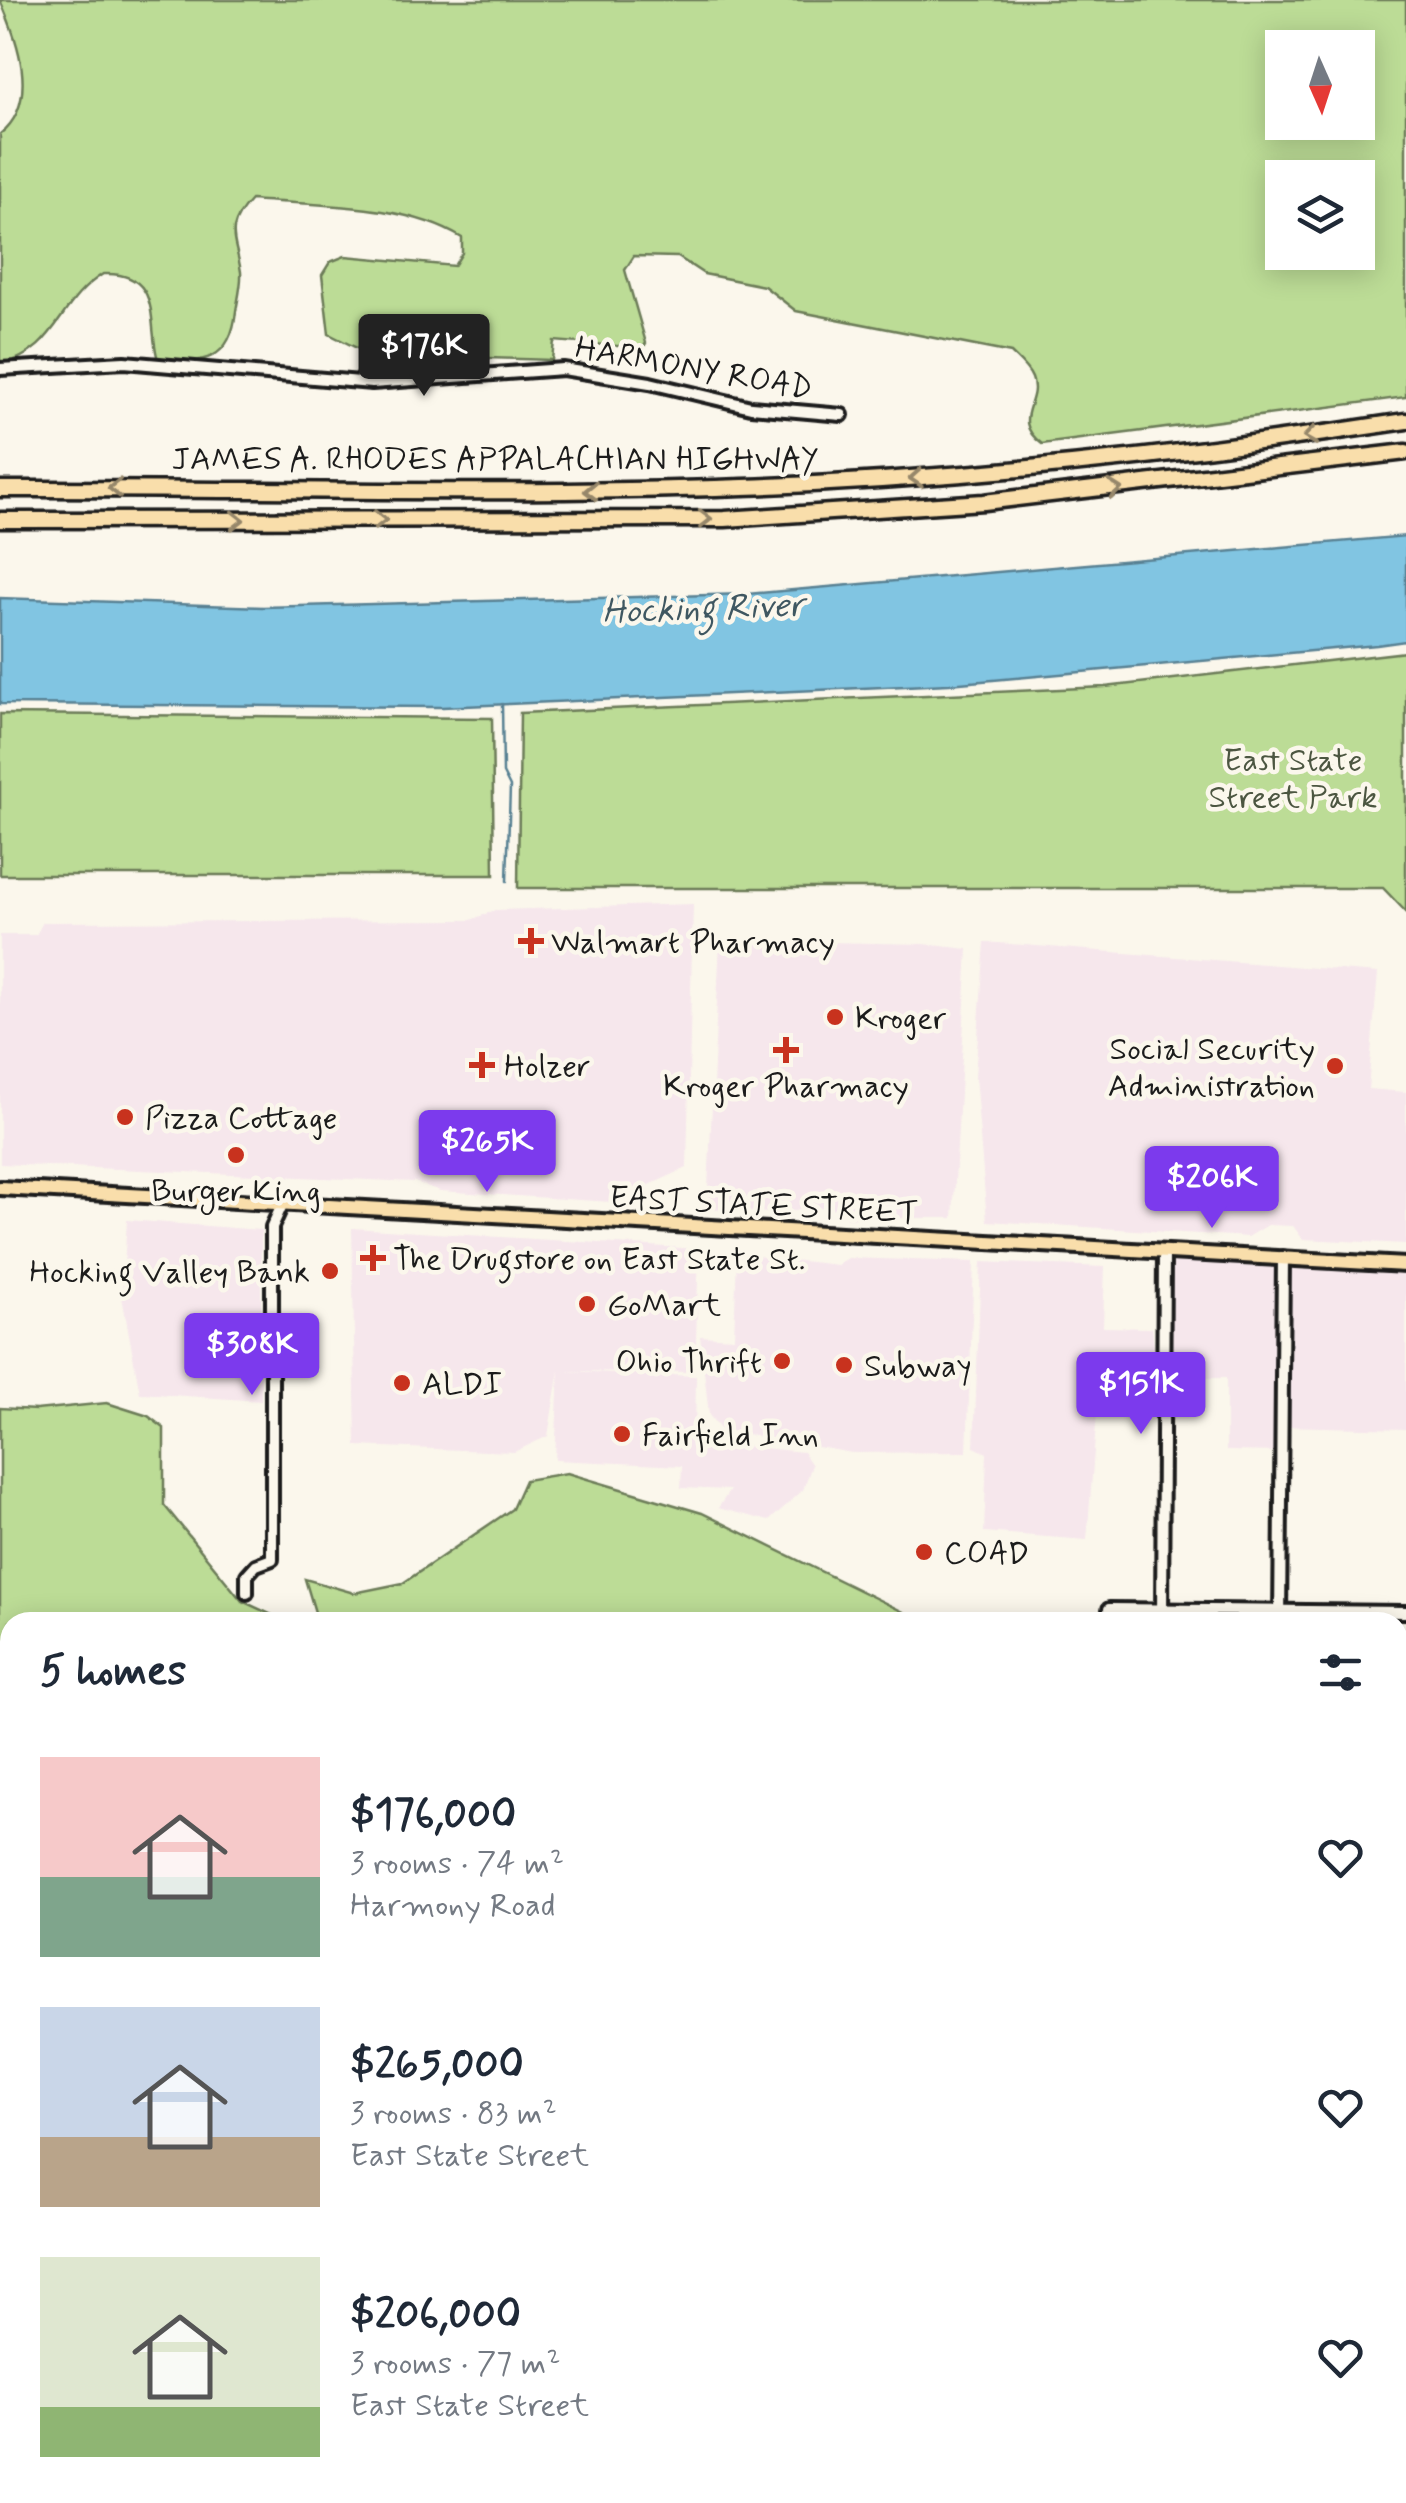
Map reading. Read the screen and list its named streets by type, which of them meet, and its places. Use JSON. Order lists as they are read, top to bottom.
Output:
{
  "streets": {
    "highway": ["JAMES A. RHODES APPALACHIAN HIGHWAY"],
    "main road": ["EAST STATE STREET"],
    "street": ["HARMONY ROAD"]
  },
  "water": ["Hocking River"],
  "parks": ["East State Street Park"],
  "places": {
    "health": [
      "Walmart Pharmacy",
      "Kroger Pharmacy",
      "Holzer",
      "The Drugstore on East State St."
    ],
    "other": [
      "Kroger",
      "Social Security Administration",
      "Pizza Cottage",
      "Burger King",
      "Hocking Valley Bank",
      "GoMart",
      "Ohio Thrift",
      "Subway",
      "ALDI",
      "Fairfield Inn",
      "COAD"
    ]
  },
  "north": "bottom",
  "page": {
    "price": [
      "$176K",
      "$265K",
      "$206K",
      "$308K",
      "$151K"
    ],
    "heading": "5 homes",
    "list": [
      {
        "name": "$176,000",
        "note": "3 rooms · 74 m² · Harmony Road"
      },
      {
        "name": "$265,000",
        "note": "3 rooms · 83 m² · East State Street"
      },
      {
        "name": "$206,000",
        "note": "3 rooms · 77 m² · East State Street"
      }
    ]
  }
}
